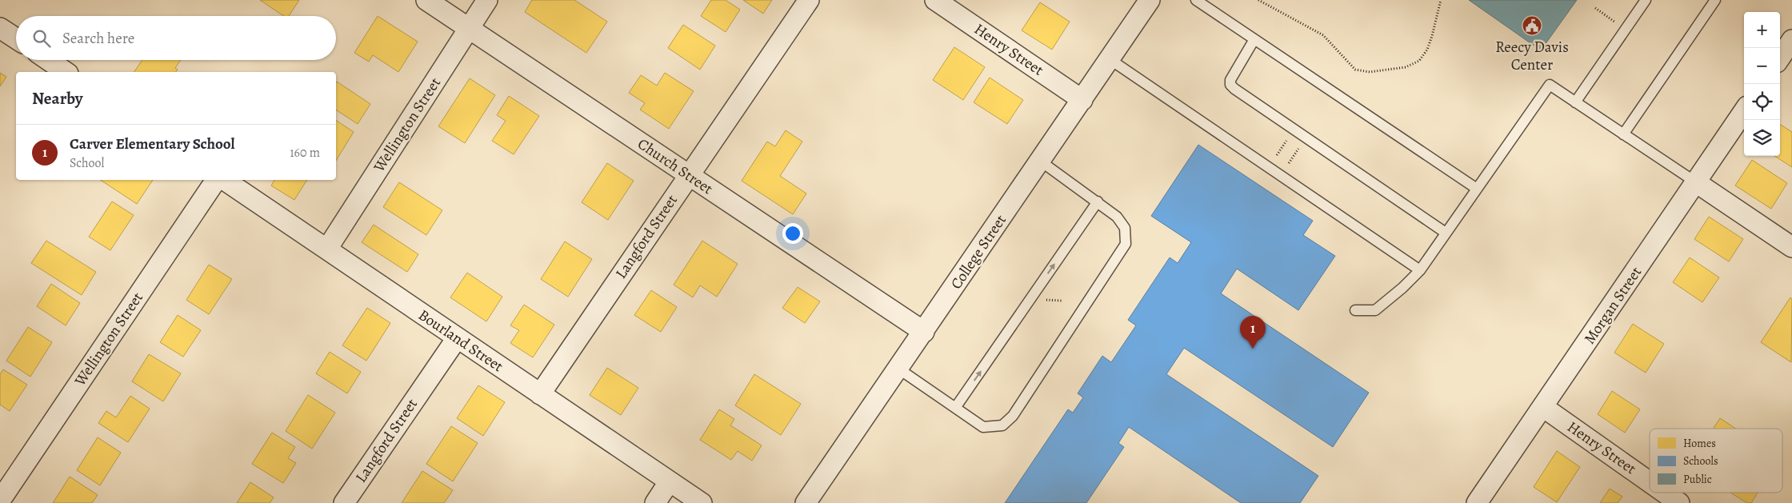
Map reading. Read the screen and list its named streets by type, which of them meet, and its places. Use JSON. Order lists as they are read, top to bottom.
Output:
{
  "streets": {
    "street": [
      "Henry Street",
      "Wellington Street",
      "Church Street",
      "Langford Street",
      "College Street",
      "Morgan Street",
      "Bourland Street"
    ]
  },
  "crossings": [
    ["Henry Street", "College Street"],
    ["Henry Street", "Morgan Street"],
    ["Wellington Street", "Church Street"],
    ["Wellington Street", "Bourland Street"],
    ["Church Street", "Langford Street"],
    ["Church Street", "College Street"],
    ["Langford Street", "Bourland Street"]
  ],
  "places": {
    "public building": ["Reecy Davis Center"]
  },
  "legend": ["Homes", "Schools", "Public"],
  "page": {
    "map_buttons": ["+", "−"],
    "search": "Search here",
    "heading": "Nearby",
    "list": [
      {
        "mark": "1",
        "name": "Carver Elementary School",
        "note": "School",
        "value": "160 m"
      }
    ],
    "pins": "1"
  }
}
